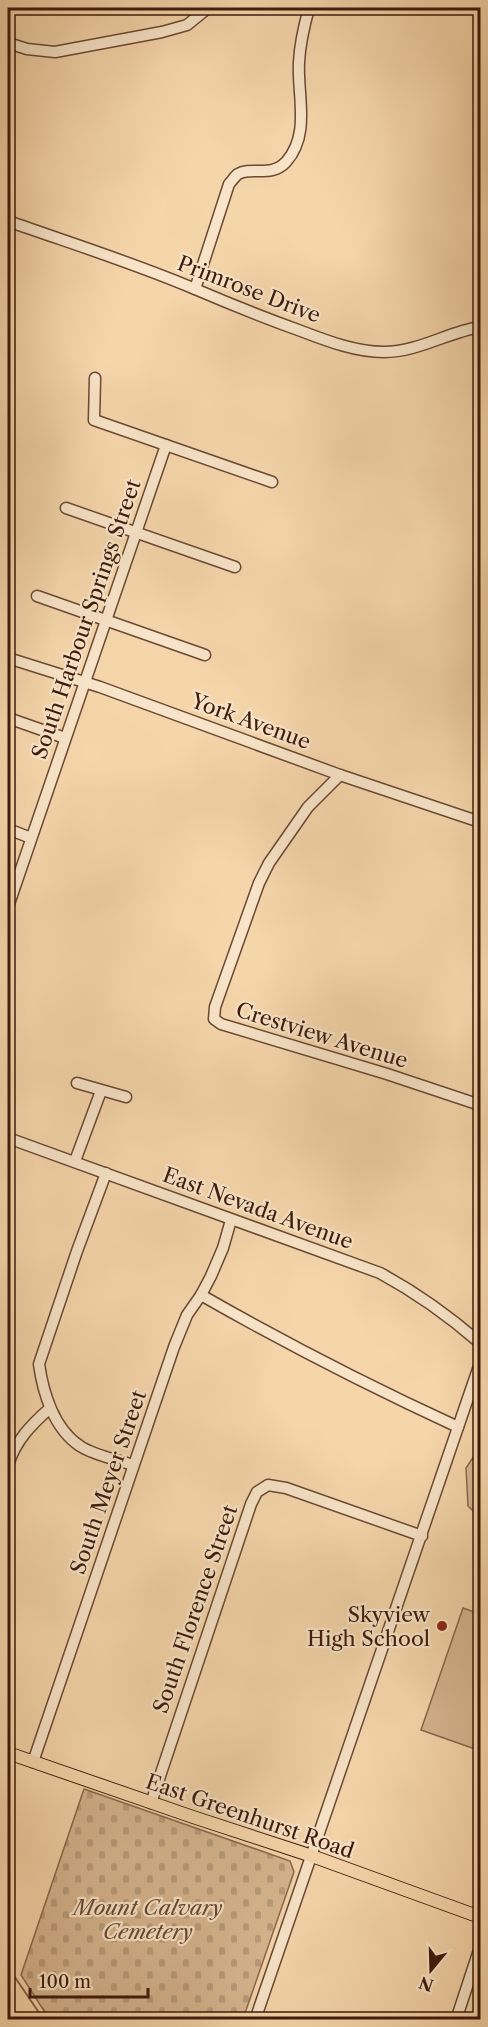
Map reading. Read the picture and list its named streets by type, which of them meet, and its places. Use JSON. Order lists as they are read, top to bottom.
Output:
{
  "streets": {
    "main road": ["East Greenhurst Road"],
    "street": [
      "Primrose Drive",
      "South Harbour Springs Street",
      "York Avenue",
      "Crestview Avenue",
      "East Nevada Avenue",
      "South Meyer Street",
      "South Florence Street"
    ]
  },
  "crossings": [
    ["South Harbour Springs Street", "York Avenue"],
    ["York Avenue", "Crestview Avenue"],
    ["East Nevada Avenue", "South Meyer Street"],
    ["South Meyer Street", "East Greenhurst Road"],
    ["South Florence Street", "East Greenhurst Road"]
  ],
  "parks": ["Mount Calvary Cemetery"],
  "places": ["Skyview High School"],
  "scale_bar": "100 m",
  "north": "bottom"
}
